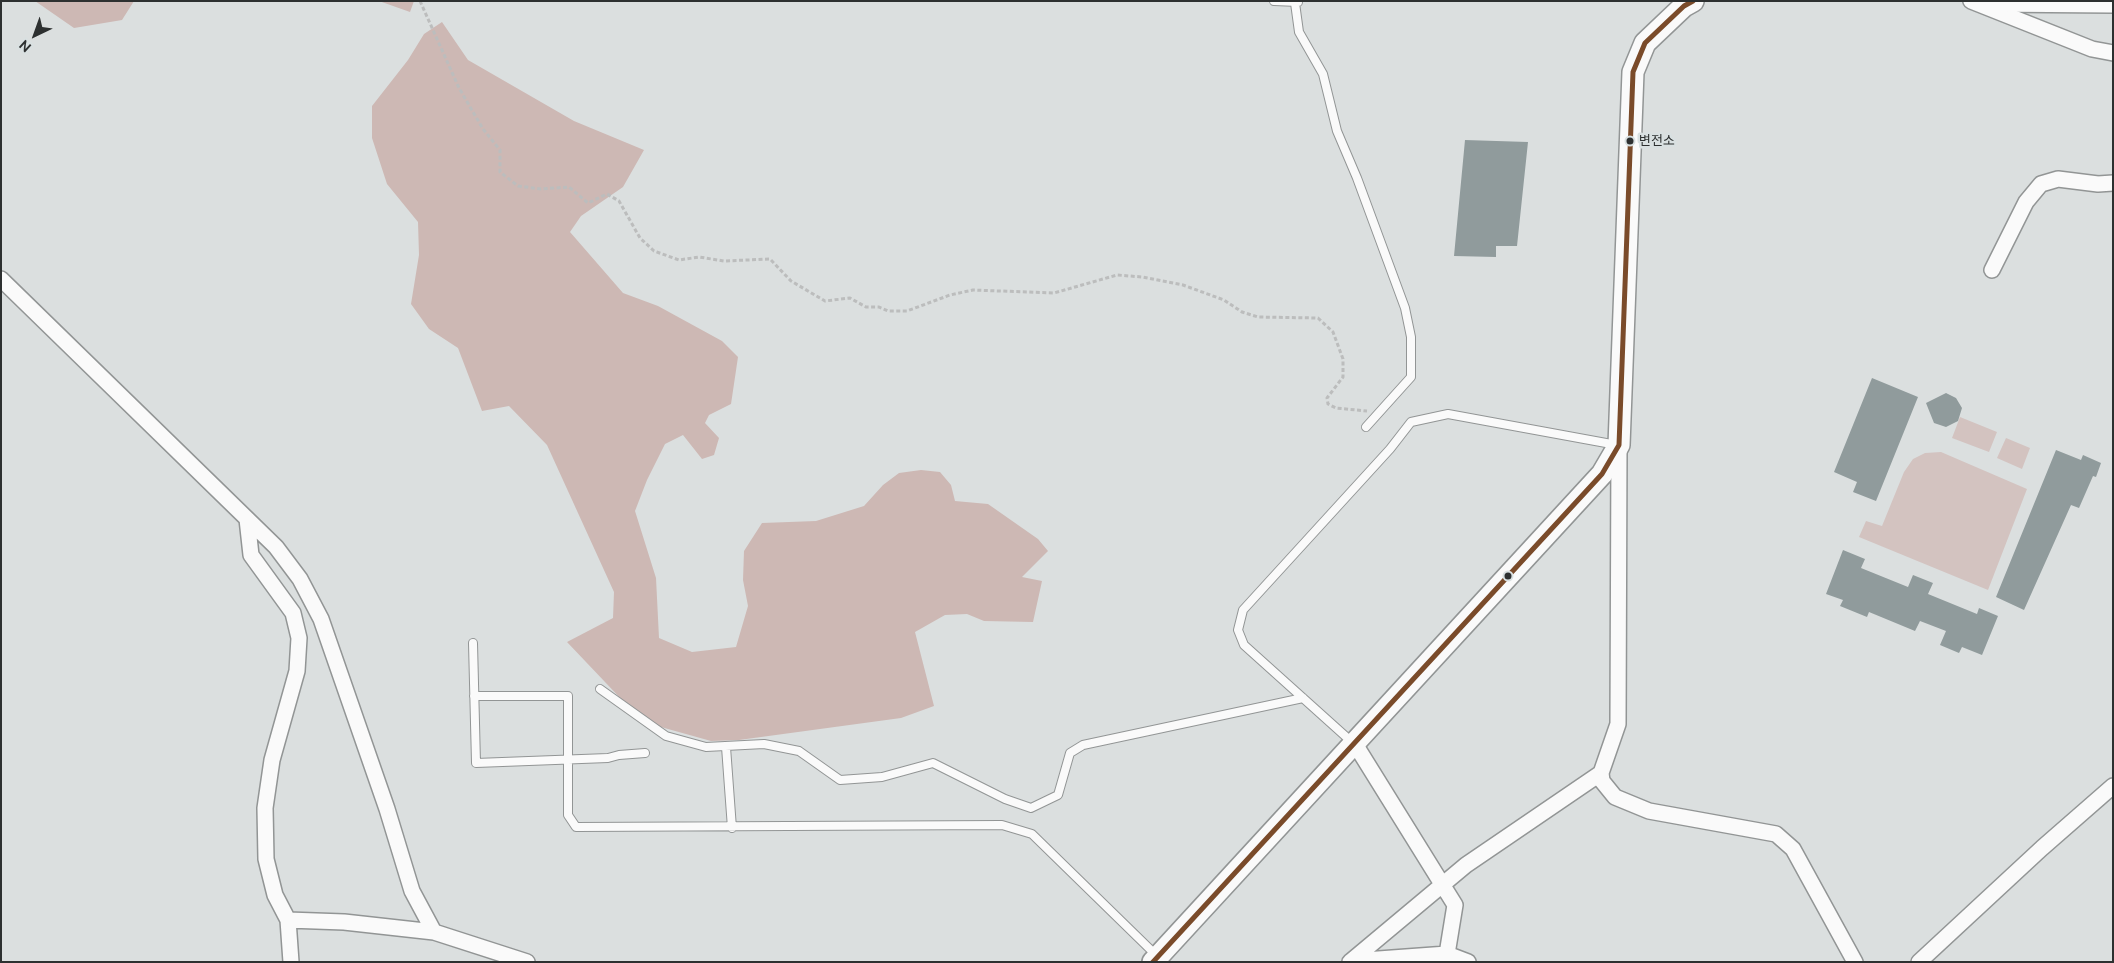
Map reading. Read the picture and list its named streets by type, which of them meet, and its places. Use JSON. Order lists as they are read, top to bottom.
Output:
{
  "places": ["변전소"],
  "north": "bottom left"
}
